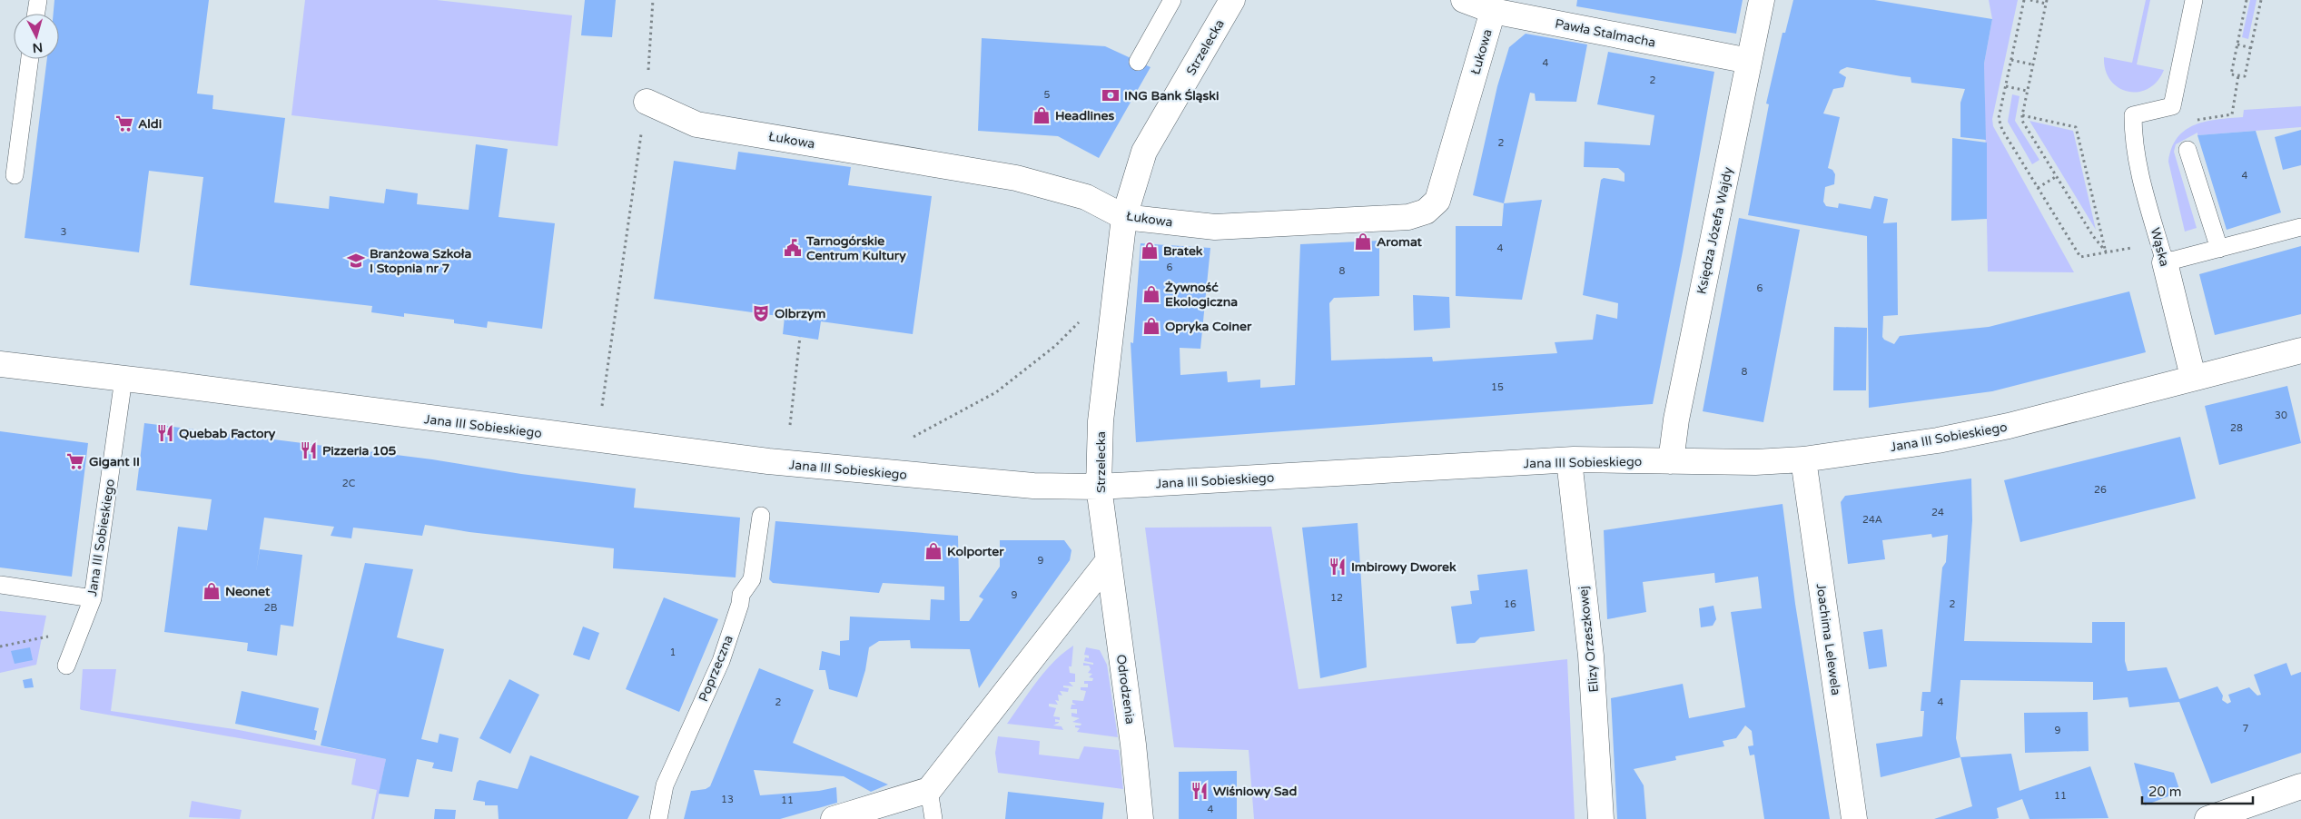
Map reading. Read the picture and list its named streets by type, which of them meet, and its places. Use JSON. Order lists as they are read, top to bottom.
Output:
{
  "streets": {
    "street": [
      "Pawła Stalmacha",
      "Strzelecka",
      "Łukowa",
      "Księdza Józefa Wajdy",
      "Wąska",
      "Jana III Sobieskiego",
      "Elizy Orzeszkowej",
      "Joachima Lelewela",
      "Odrodzenia"
    ],
    "lane": ["Poprzeczna"]
  },
  "crossings": [
    ["Pawła Stalmacha", "Łukowa"],
    ["Pawła Stalmacha", "Księdza Józefa Wajdy"],
    ["Strzelecka", "Łukowa"],
    ["Strzelecka", "Jana III Sobieskiego"],
    ["Strzelecka", "Odrodzenia"],
    ["Księdza Józefa Wajdy", "Jana III Sobieskiego"],
    ["Wąska", "Jana III Sobieskiego"],
    ["Jana III Sobieskiego", "Elizy Orzeszkowej"],
    ["Jana III Sobieskiego", "Joachima Lelewela"]
  ],
  "places": {
    "bank": ["ING Bank Śląski"],
    "shop": [
      "Headlines",
      "Aromat",
      "Bratek",
      "Żywność Ekologiczna",
      "Opryka Coiner",
      "Kolporter",
      "Neonet"
    ],
    "supermarket": ["Aldi", "Gigant II"],
    "public building": ["Tarnogórskie Centrum Kultury"],
    "school or university": ["Branżowa Szkoła I Stopnia nr 7"],
    "theatre": ["Olbrzym"],
    "restaurant": [
      "Quebab Factory",
      "Pizzeria 105",
      "Imbirowy Dworek",
      "Wiśniowy Sad"
    ]
  },
  "house_numbers": [
    "4",
    "2",
    "5",
    "2",
    "4",
    "3",
    "4",
    "6",
    "8",
    "6",
    "8",
    "15",
    "30",
    "28",
    "2C",
    "26",
    "24",
    "24A",
    "9",
    "9",
    "12",
    "16",
    "2",
    "2B",
    "1",
    "2",
    "4",
    "7",
    "9",
    "11",
    "13",
    "11",
    "4"
  ],
  "scale_bar": "20 m",
  "north": "bottom"
}
